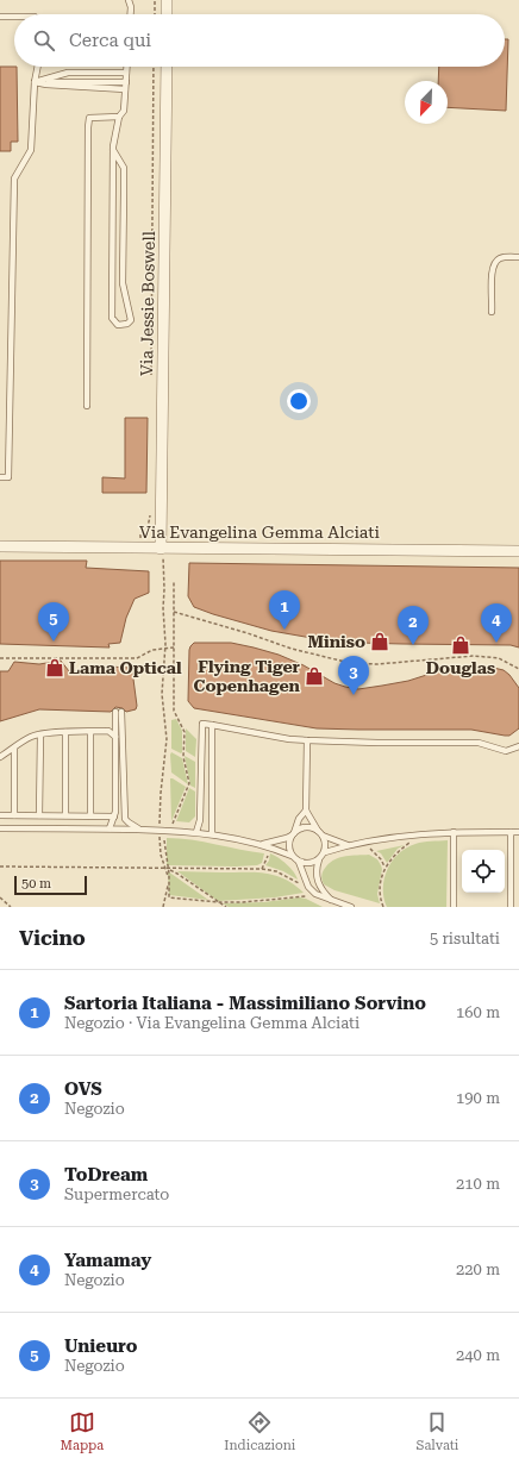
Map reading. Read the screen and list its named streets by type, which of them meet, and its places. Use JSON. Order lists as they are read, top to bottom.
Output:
{
  "streets": {
    "street": ["Via Jessie Boswell", "Via Evangelina Gemma Alciati"]
  },
  "crossings": [
    ["Via Jessie Boswell", "Via Evangelina Gemma Alciati"]
  ],
  "places": {
    "shop": [
      "Miniso",
      "Douglas",
      "Lama Optical",
      "Flying Tiger Copenhagen"
    ]
  },
  "scale_bar": "50 m",
  "north": "bottom left",
  "page": {
    "search": "Cerca qui",
    "pins": [
      "1",
      "5",
      "4",
      "2",
      "3"
    ],
    "scale": "50 m",
    "heading": ["Vicino", "5 risultati"],
    "list": [
      {
        "mark": "1",
        "name": "Sartoria Italiana - Massimiliano Sorvino",
        "note": "Negozio · Via Evangelina Gemma Alciati",
        "value": "160 m"
      },
      {
        "mark": "2",
        "name": "OVS",
        "note": "Negozio",
        "value": "190 m"
      },
      {
        "mark": "3",
        "name": "ToDream",
        "note": "Supermercato",
        "value": "210 m"
      },
      {
        "mark": "4",
        "name": "Yamamay",
        "note": "Negozio",
        "value": "220 m"
      },
      {
        "mark": "5",
        "name": "Unieuro",
        "note": "Negozio",
        "value": "240 m"
      }
    ],
    "nav": ["Mappa", "Indicazioni", "Salvati"]
  }
}
